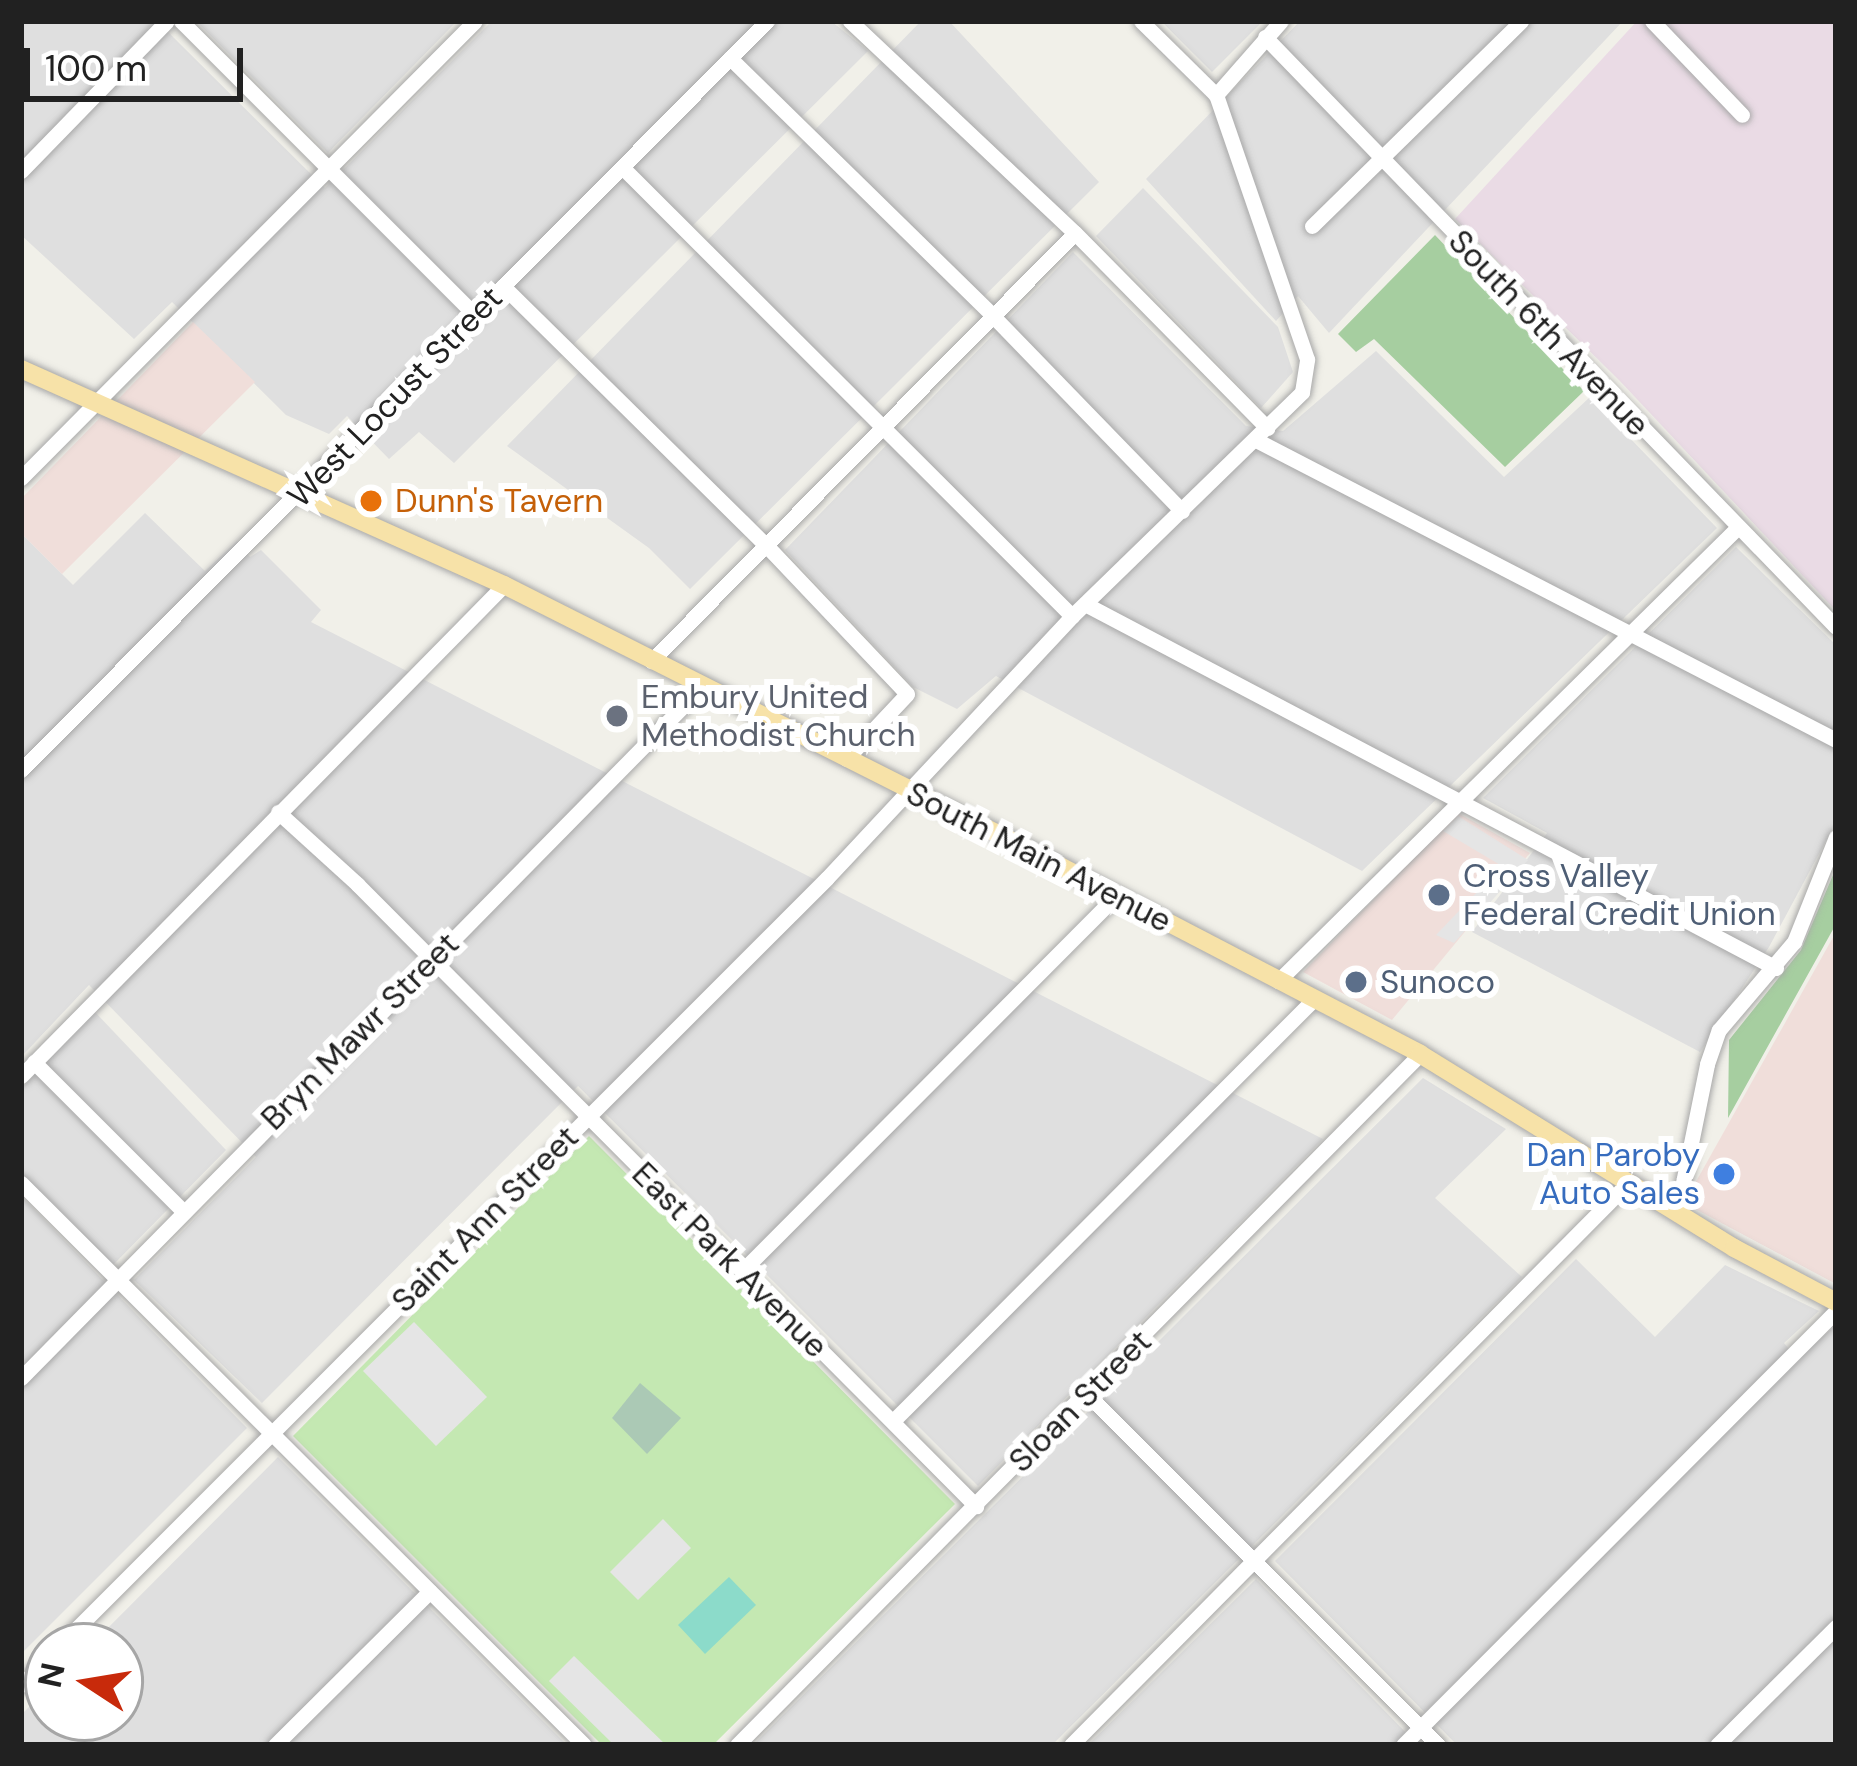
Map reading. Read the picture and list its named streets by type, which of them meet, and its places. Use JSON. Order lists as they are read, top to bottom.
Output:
{
  "streets": {
    "main road": ["South Main Avenue"],
    "street": [
      "South 6th Avenue",
      "West Locust Street",
      "Bryn Mawr Street",
      "Saint Ann Street",
      "East Park Avenue",
      "Sloan Street"
    ]
  },
  "crossings": [
    ["West Locust Street", "South Main Avenue"],
    ["South Main Avenue", "Bryn Mawr Street"],
    ["South Main Avenue", "Saint Ann Street"],
    ["South Main Avenue", "Sloan Street"],
    ["Bryn Mawr Street", "East Park Avenue"],
    ["Saint Ann Street", "East Park Avenue"],
    ["East Park Avenue", "Sloan Street"]
  ],
  "places": [
    "Dunn's Tavern",
    "Embury United Methodist Church",
    "Cross Valley Federal Credit Union",
    "Sunoco",
    "Dan Paroby Auto Sales"
  ],
  "scale_bar": "100 m",
  "north": "left"
}
